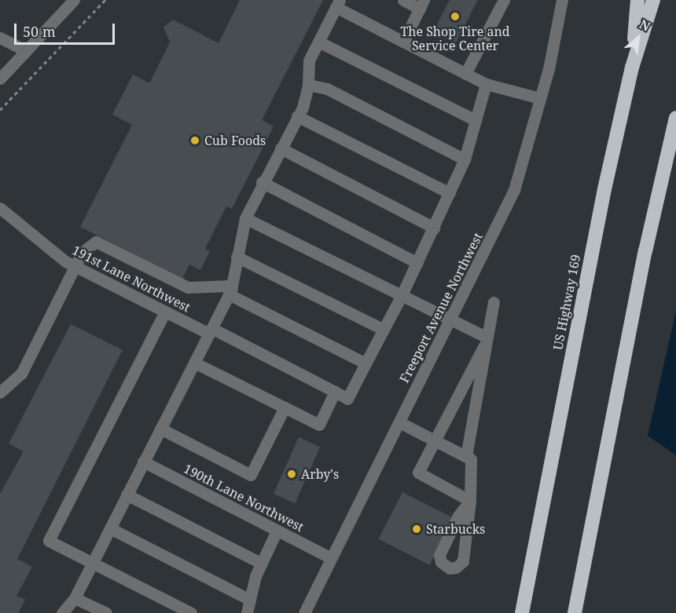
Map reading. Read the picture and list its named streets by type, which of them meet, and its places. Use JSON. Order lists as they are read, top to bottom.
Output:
{
  "streets": {
    "highway": ["US Highway 169"],
    "street": ["191st Lane Northwest", "Freeport Avenue Northwest", "190th Lane Northwest"]
  },
  "crossings": [
    ["Freeport Avenue Northwest", "190th Lane Northwest"]
  ],
  "places": [
    "The Shop Tire and Service Center",
    "Cub Foods",
    "Arby's",
    "Starbucks"
  ],
  "scale_bar": "50 m",
  "north": "top right"
}
